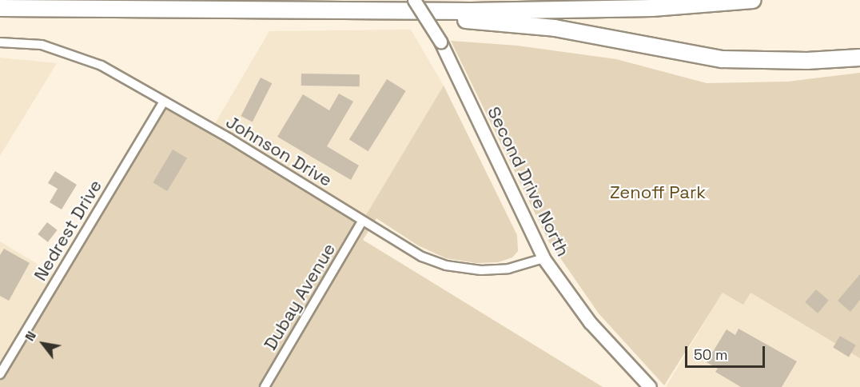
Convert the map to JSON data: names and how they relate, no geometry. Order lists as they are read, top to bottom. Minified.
{"streets":{"street":["Johnson Drive","Second Drive North","Nedrest Drive","Dubay Avenue"]},"crossings":[["Johnson Drive","Second Drive North"],["Johnson Drive","Nedrest Drive"],["Johnson Drive","Dubay Avenue"]],"parks":["Zenoff Park"],"scale_bar":"50 m","north":"top left"}
